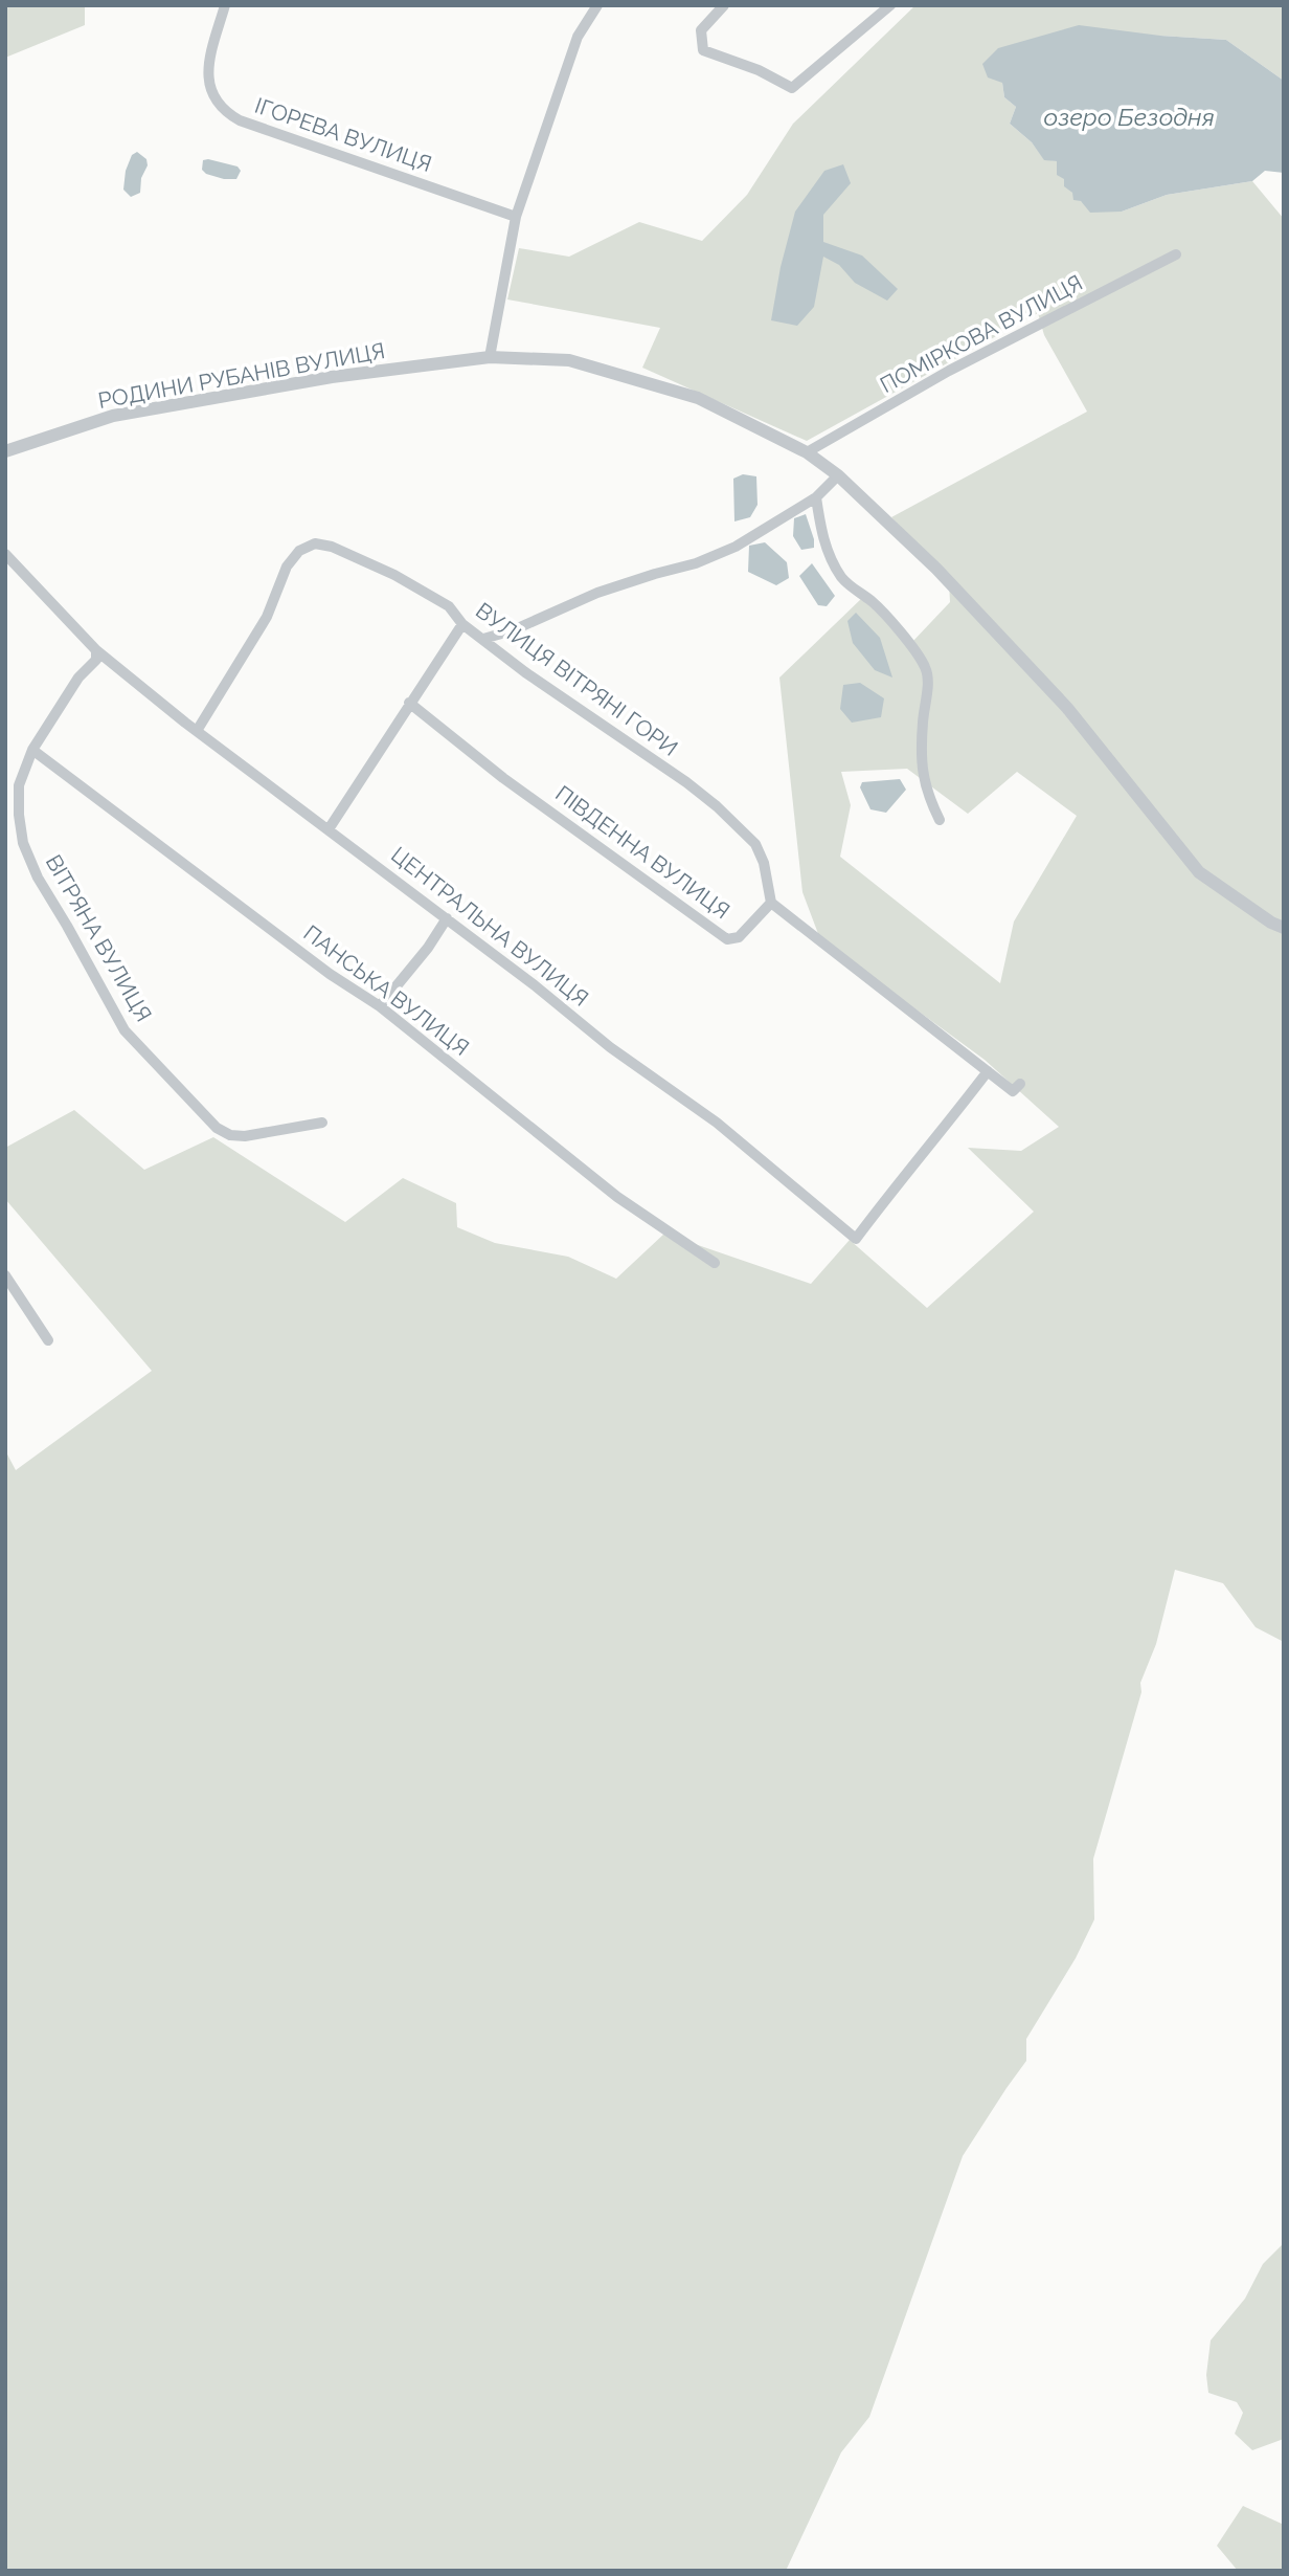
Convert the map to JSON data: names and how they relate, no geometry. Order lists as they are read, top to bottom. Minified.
{"streets":{"street":["ІГОРЕВА ВУЛИЦЯ","ПОМІРКОВА ВУЛИЦЯ","РОДИНИ РУБАНІВ ВУЛИЦЯ","ВУЛИЦЯ ВІТРЯНІ ГОРИ","ПІВДЕННА ВУЛИЦЯ","ЦЕНТРАЛЬНА ВУЛИЦЯ","ВІТРЯНА ВУЛИЦЯ","ПАНСЬКА ВУЛИЦЯ"]},"crossings":[["ПОМІРКОВА ВУЛИЦЯ","РОДИНИ РУБАНІВ ВУЛИЦЯ"],["ВУЛИЦЯ ВІТРЯНІ ГОРИ","ПІВДЕННА ВУЛИЦЯ"],["ВУЛИЦЯ ВІТРЯНІ ГОРИ","ЦЕНТРАЛЬНА ВУЛИЦЯ"],["ЦЕНТРАЛЬНА ВУЛИЦЯ","ВІТРЯНА ВУЛИЦЯ"],["ВІТРЯНА ВУЛИЦЯ","ПАНСЬКА ВУЛИЦЯ"]],"water":["озеро Безодня"]}
